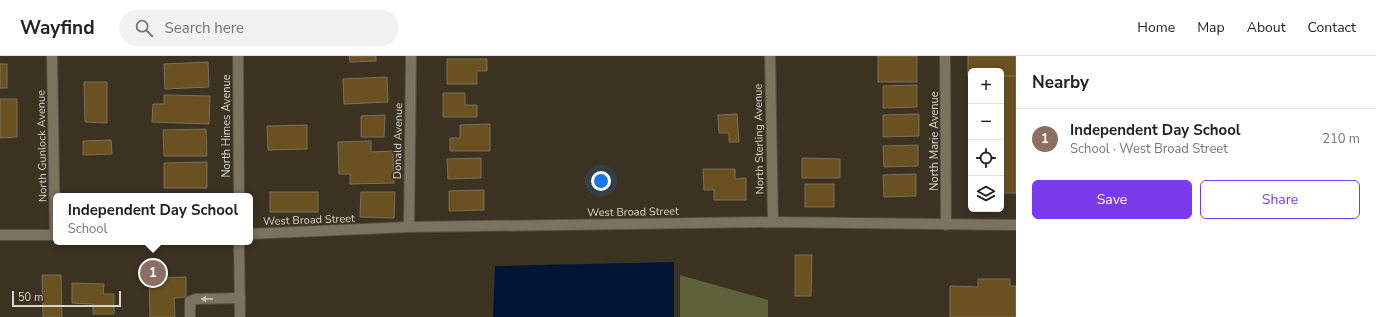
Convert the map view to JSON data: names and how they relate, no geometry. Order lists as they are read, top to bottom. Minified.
{"streets":{"street":["North Himes Avenue","North Sterling Avenue","Donald Avenue","North Marie Avenue","North Gunlock Avenue","West Broad Street"]},"crossings":[["North Sterling Avenue","West Broad Street"],["Donald Avenue","West Broad Street"],["North Marie Avenue","West Broad Street"]],"scale_bar":"50 m","page":{"header":"Wayfind","search":"Search here","nav":["Home","Map","About","Contact"],"heading":"Nearby","map_buttons":["+","−"],"list":[{"mark":"1","name":"Independent Day School","note":"School · West Broad Street","value":"210 m"}],"buttons":["Save","Share"],"popup":["Independent Day School","School"],"pins":"1","scale":"50 m"}}
